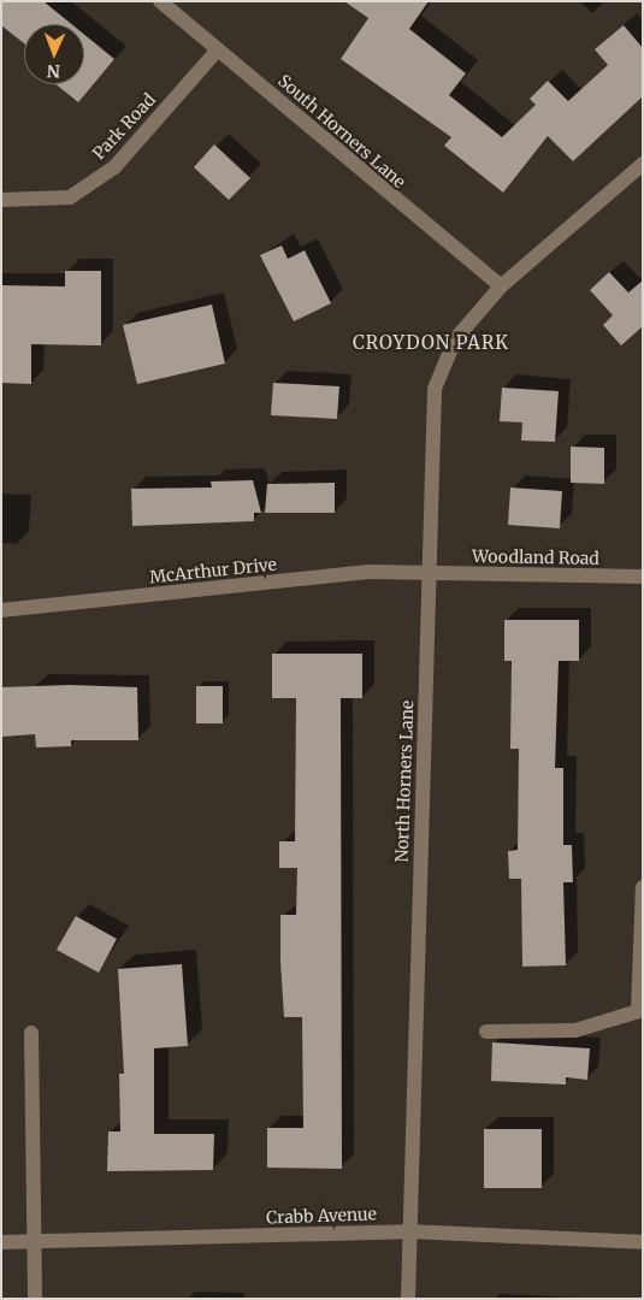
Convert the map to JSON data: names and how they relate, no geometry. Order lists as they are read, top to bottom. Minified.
{"streets":{"street":["Park Road","South Horners Lane","Woodland Road","McArthur Drive","North Horners Lane","Crabb Avenue"]},"crossings":[["Park Road","South Horners Lane"],["South Horners Lane","North Horners Lane"],["Woodland Road","McArthur Drive"],["Woodland Road","North Horners Lane"],["McArthur Drive","North Horners Lane"],["North Horners Lane","Crabb Avenue"]],"districts":["CROYDON PARK"],"north":"bottom"}
